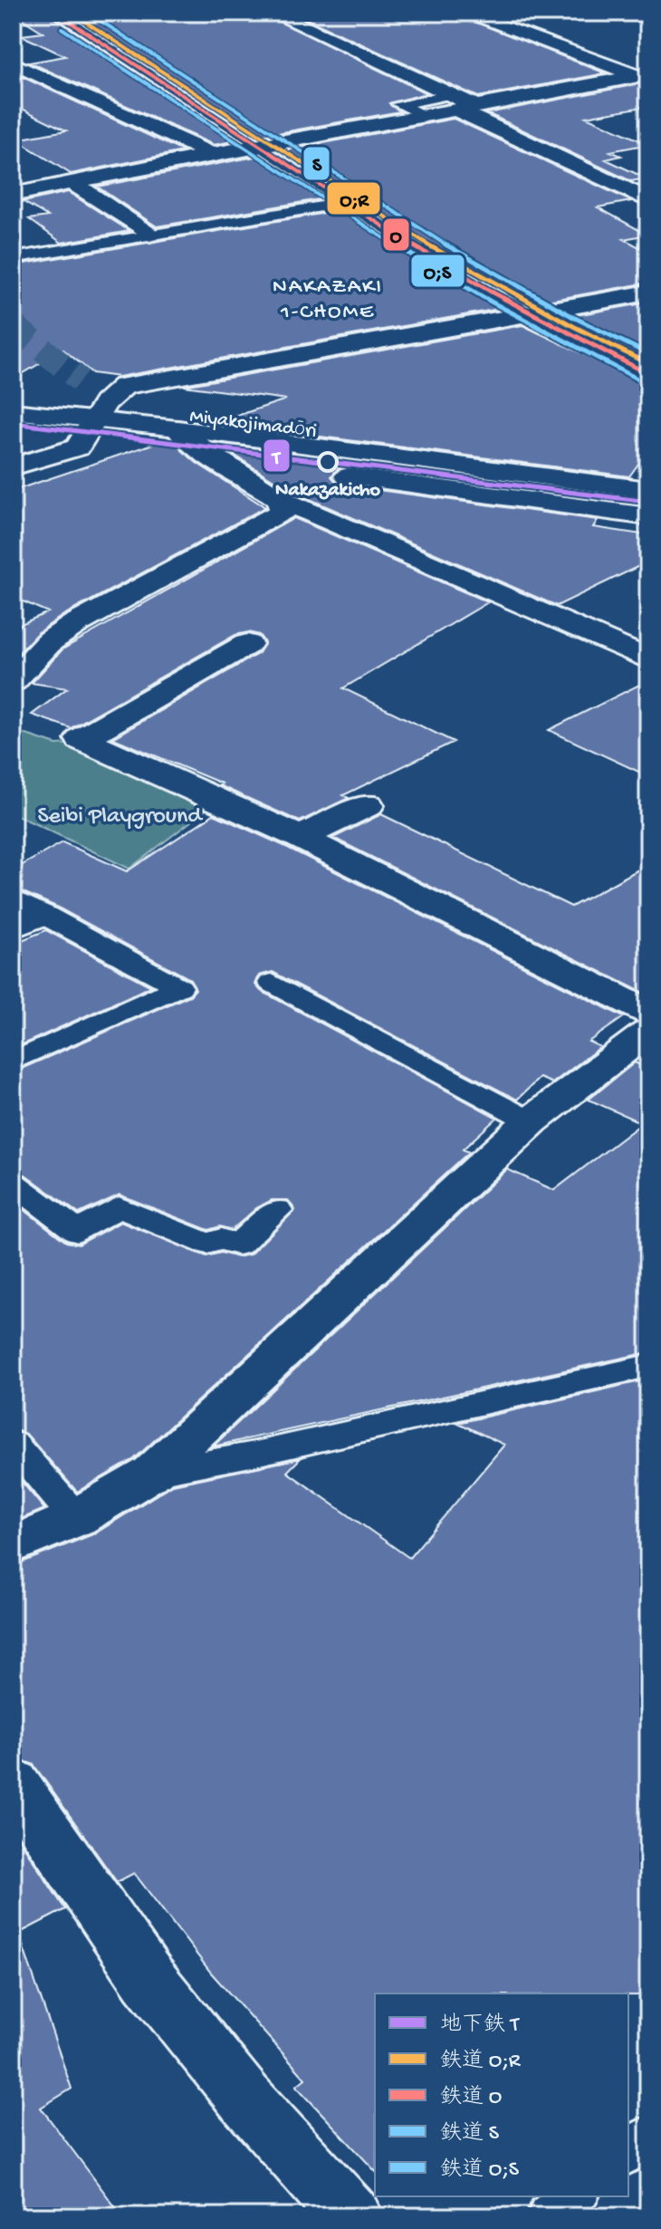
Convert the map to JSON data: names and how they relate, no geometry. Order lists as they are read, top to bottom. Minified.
{"districts":["NAKAZAKI 1-CHOME"],"parks":["Seibi Playground"],"places":["Nakazakicho"],"lines":["rail line O;R","rail line S","rail line O","rail line O;S","metro line T"],"legend":["地下鉄 T","鉄道 O;R","鉄道 O","鉄道 S","鉄道 O;S"]}
